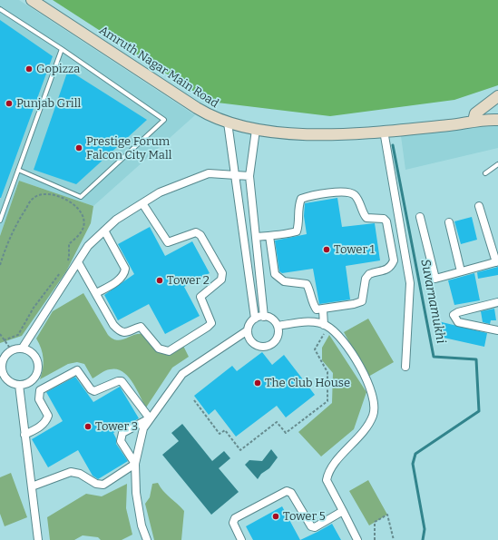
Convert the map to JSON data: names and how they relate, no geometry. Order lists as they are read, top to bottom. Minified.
{"streets":{"main road":["Amruth Nagar Main Road"]},"water":["Suvarnamukhi"],"places":["Gopizza","Punjab Grill","Prestige Forum Falcon City Mall","Tower 1","Tower 2","The Club House","Tower 3","Tower 5"]}
